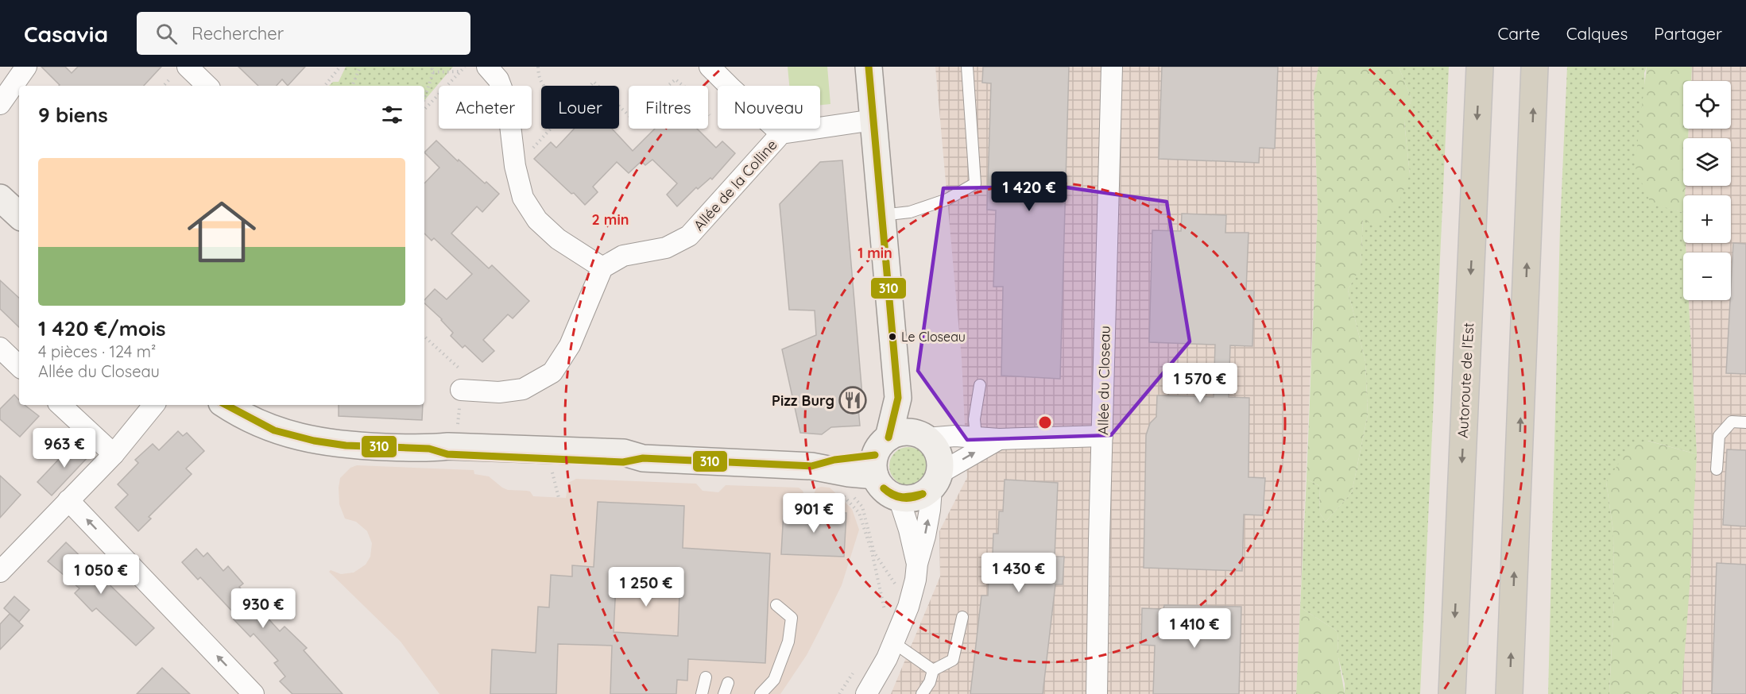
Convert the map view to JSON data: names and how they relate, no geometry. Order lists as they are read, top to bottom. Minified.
{"streets":{"highway":["Autoroute de l’Est"],"street":["Allée de la Colline","Allée du Closeau"]},"places":{"other":["Le Closeau"],"restaurant":["Pizz Burg"]},"lines":["transit line 310"],"page":{"header":"Casavia","search":"Rechercher","nav":["Carte","Calques","Partager"],"map_buttons":["+","−"],"chip":["Acheter","Louer","Filtres","Nouveau"],"heading":"9 biens","list":[{"name":"1 420 €/mois","note":"4 pièces · 124 m² · Allée du Closeau"}],"price":["1 420 €","1 570 €","963 €","901 €","1 430 €","1 050 €","1 250 €","930 €","1 410 €"]},"rings":["2 min","1 min"]}
